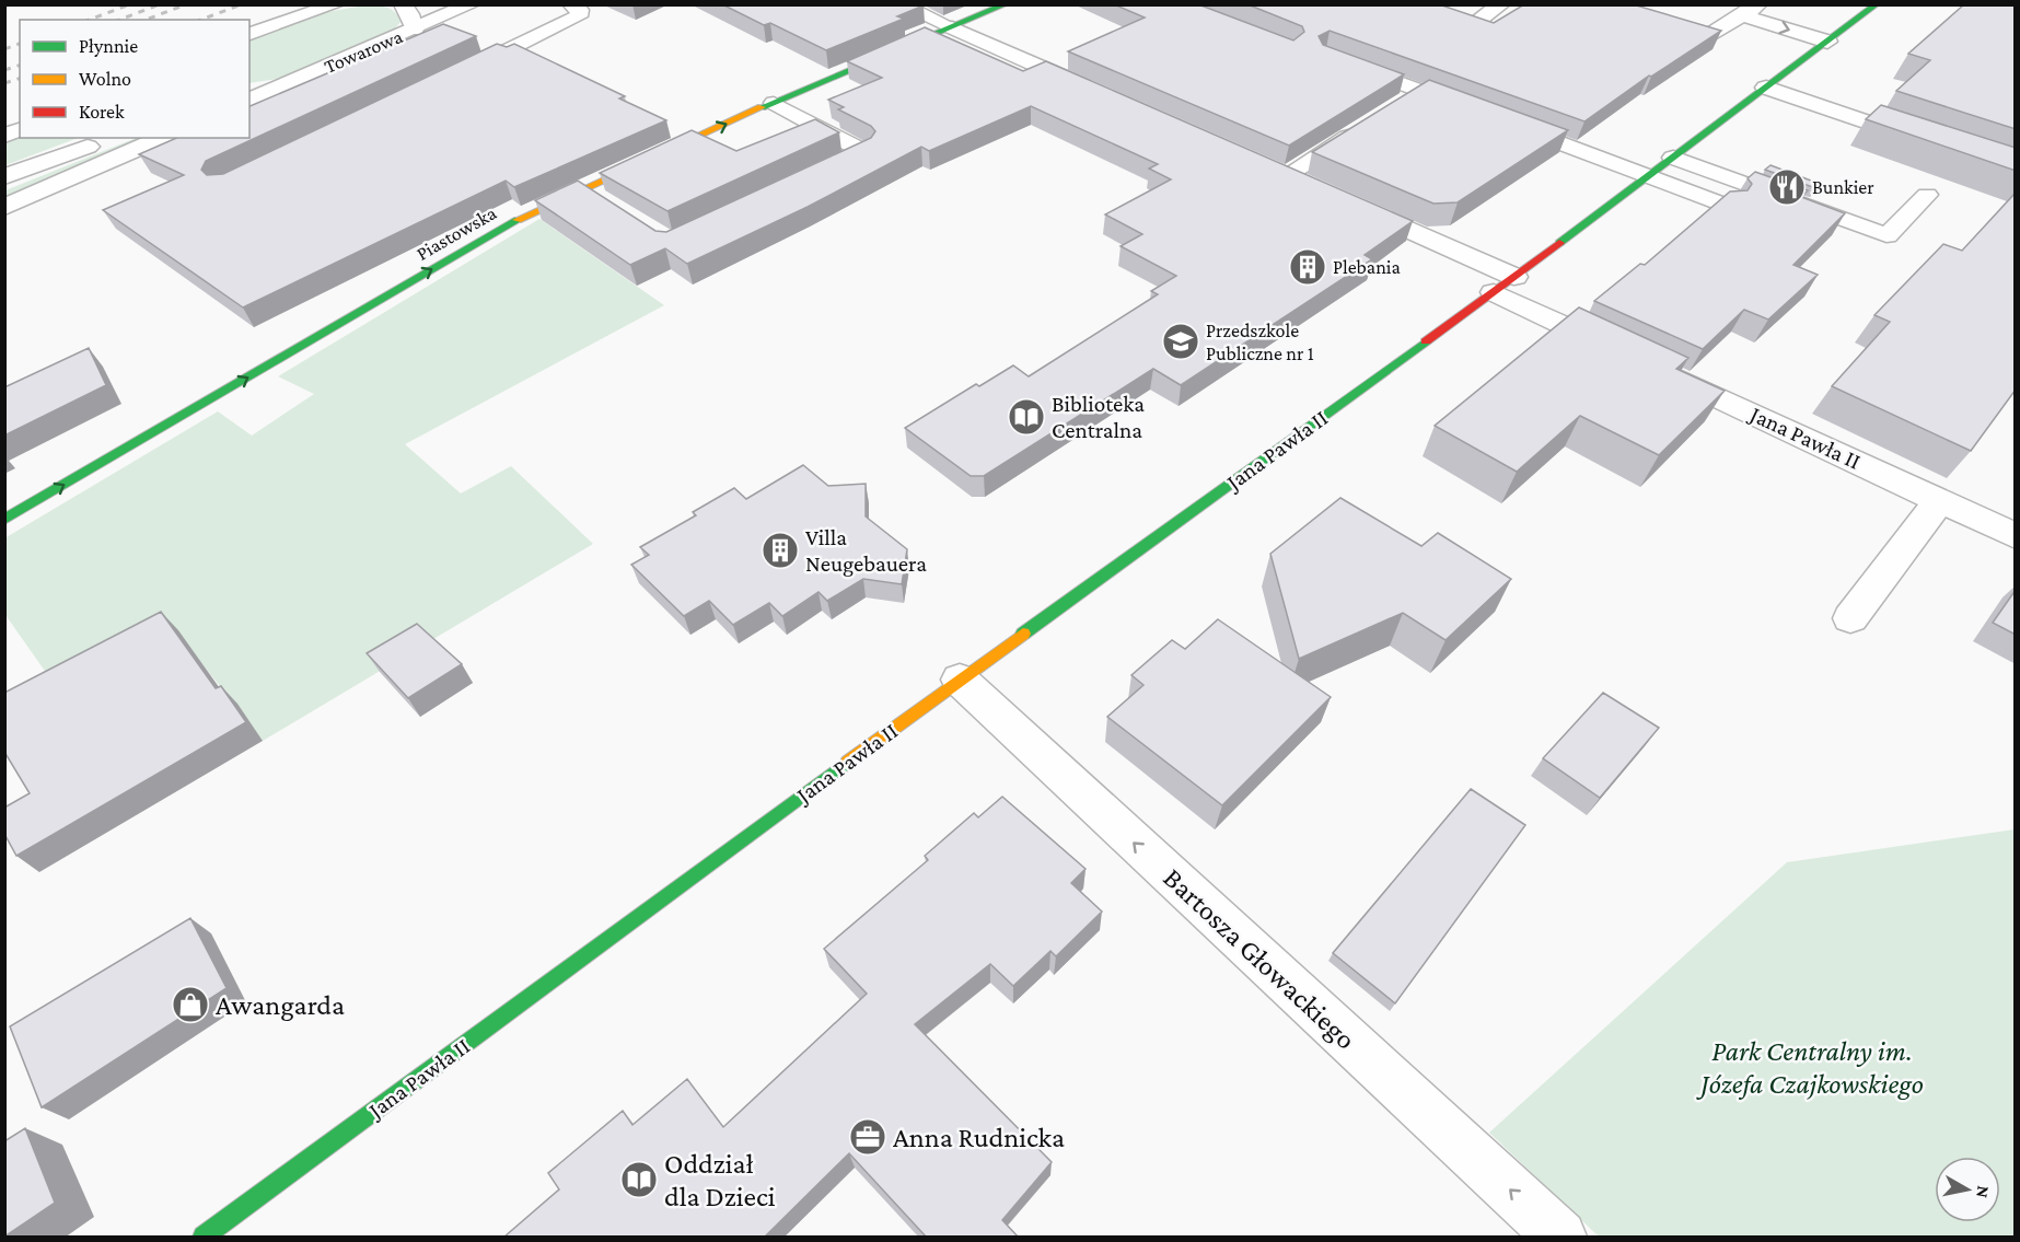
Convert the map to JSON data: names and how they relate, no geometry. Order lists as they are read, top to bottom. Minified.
{"streets":{"street":["Towarowa","Piastowska","Jana Pawła II","Bartosza Głowackiego"]},"crossings":[["Jana Pawła II","Bartosza Głowackiego"]],"one_way":["Piastowska","Bartosza Głowackiego"],"parks":["Park Centralny im. Józefa Czajkowskiego"],"places":{"restaurant":["Bunkier"],"building":["Plebania","Villa Neugebauera"],"school or university":["Przedszkole Publiczne nr 1"],"library":["Biblioteka Centralna","Oddział dla Dzieci"],"shop":["Awangarda"],"office":["Anna Rudnicka"]},"legend":["Płynnie","Wolno","Korek"],"north":"right"}
